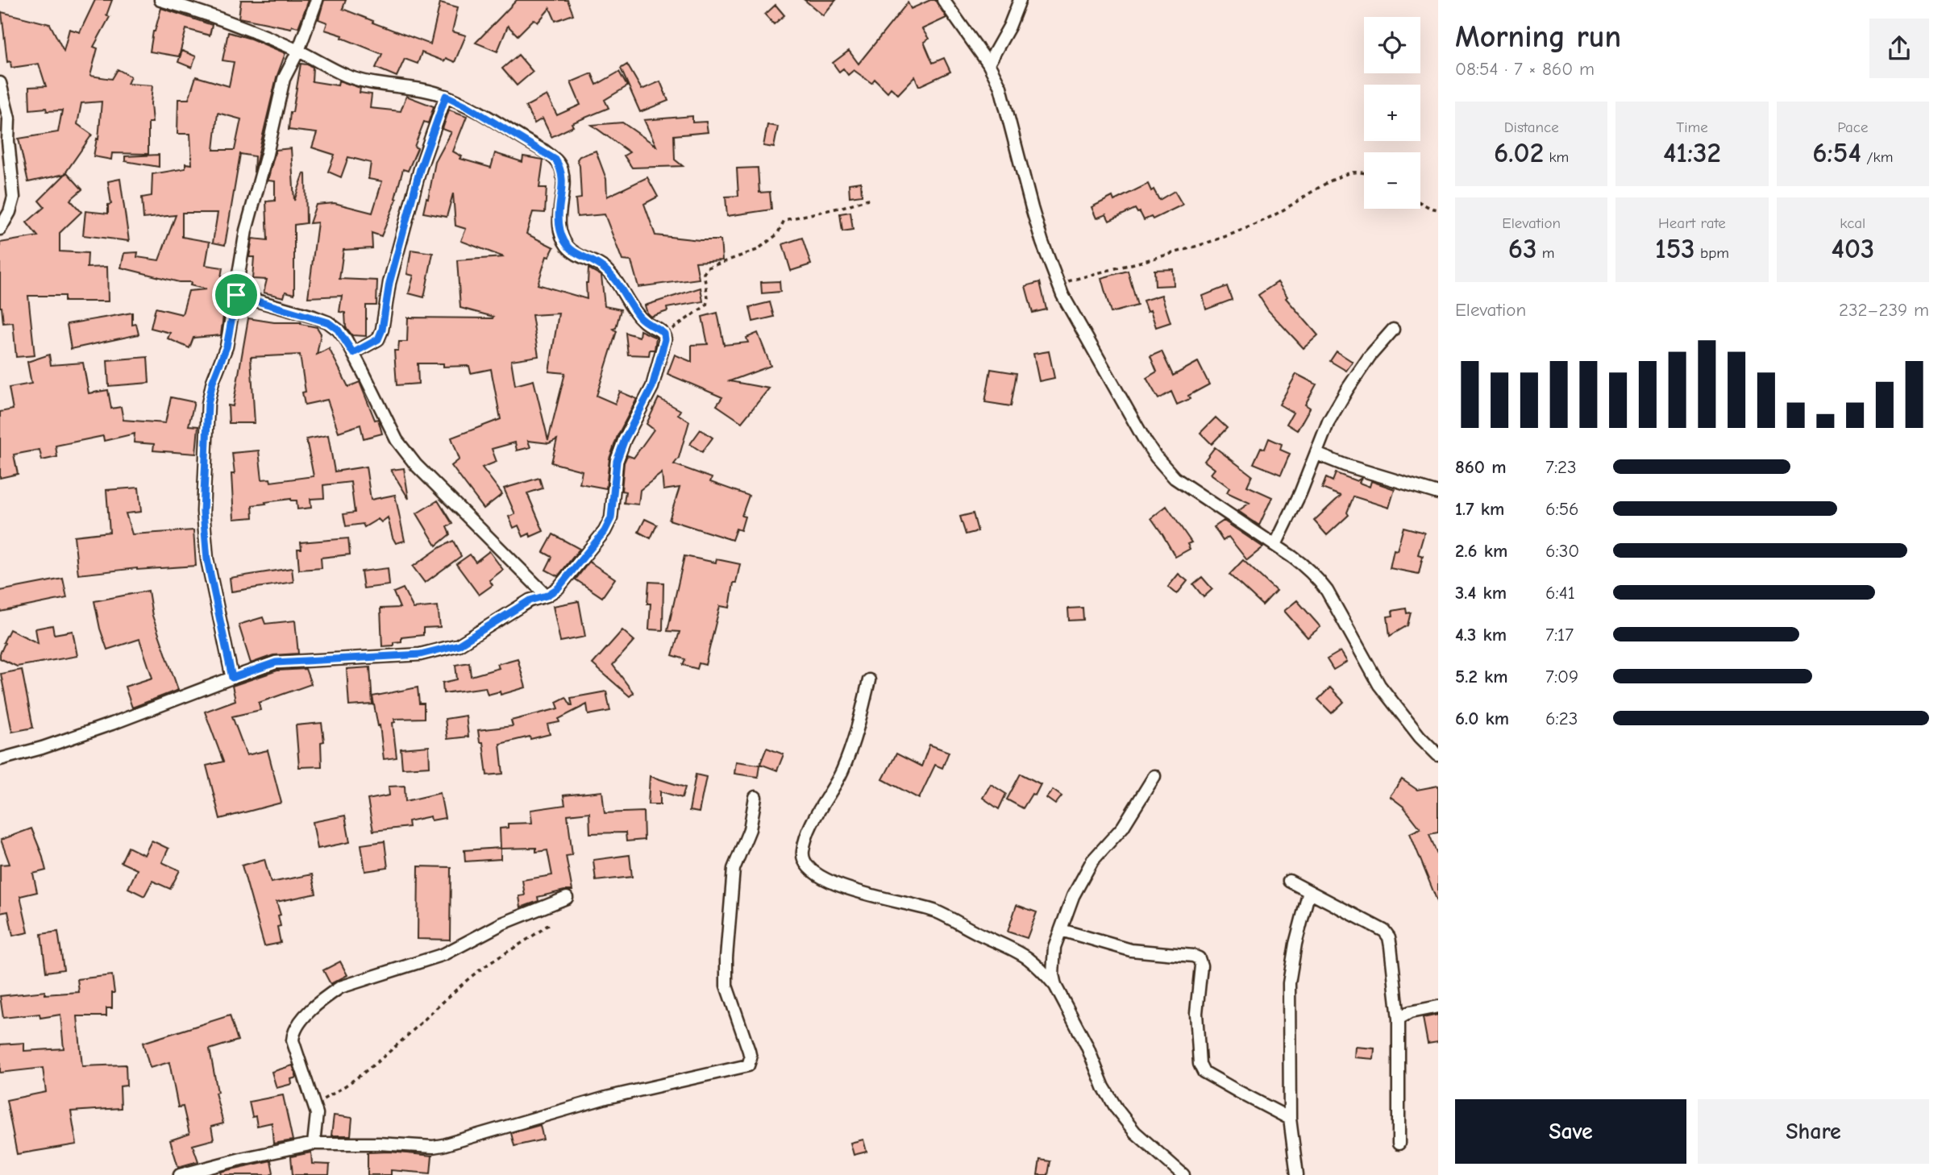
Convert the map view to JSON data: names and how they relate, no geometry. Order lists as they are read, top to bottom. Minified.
{"page":{"heading":["Morning run","08:54 · 7 × 860 m"],"map_buttons":["+","−"],"stats":[["Distance","6.02 km"],["Time","41:32"],["Pace","6:54 /km"],["Elevation","63 m"],["Heart rate","153 bpm"],["kcal","403"]],"chart":["Elevation","232–239 m"],"list":[{"name":"860 m","note":"7:23"},{"name":"1.7 km","note":"6:56"},{"name":"2.6 km","note":"6:30"},{"name":"3.4 km","note":"6:41"},{"name":"4.3 km","note":"7:17"},{"name":"5.2 km","note":"7:09"},{"name":"6.0 km","note":"6:23"}],"buttons":["Save","Share"]}}
